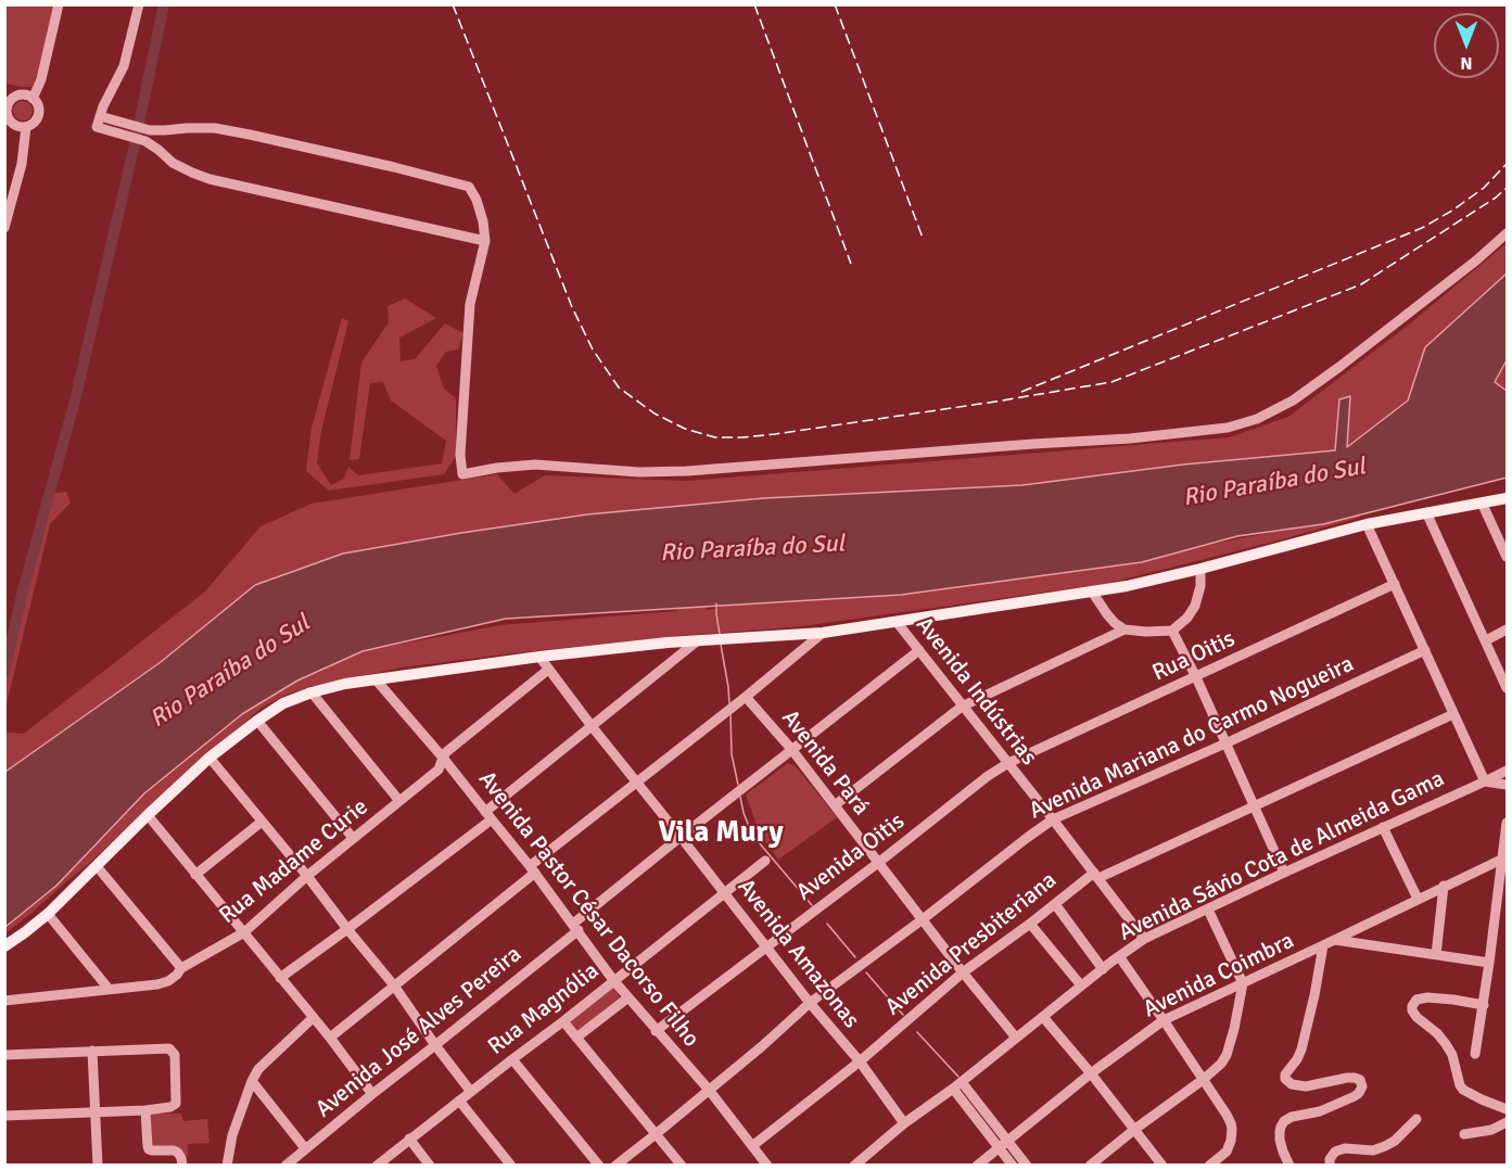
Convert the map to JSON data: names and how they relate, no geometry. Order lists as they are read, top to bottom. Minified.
{"streets":{"street":["Rua Oitis","Avenida Indústrias","Avenida Mariana do Carmo Nogueira","Avenida Pará","Avenida Sávio Cota de Almeida Gama","Avenida Oitis","Rua Madame Curie","Avenida Pastor César Dacorso Filho","Avenida Presbiteriana","Avenida Amazonas","Avenida Coimbra","Rua Magnólia","Avenida José Alves Pereira"]},"crossings":[["Rua Oitis","Avenida Indústrias"],["Rua Oitis","Avenida Oitis"],["Avenida Indústrias","Avenida Mariana do Carmo Nogueira"],["Avenida Indústrias","Avenida Sávio Cota de Almeida Gama"],["Avenida Indústrias","Avenida Oitis"],["Avenida Indústrias","Avenida Presbiteriana"],["Avenida Mariana do Carmo Nogueira","Avenida Pará"],["Avenida Mariana do Carmo Nogueira","Avenida Pastor César Dacorso Filho"],["Avenida Mariana do Carmo Nogueira","Avenida Amazonas"],["Avenida Pará","Avenida Sávio Cota de Almeida Gama"],["Avenida Pará","Avenida Oitis"],["Avenida Pará","Avenida Presbiteriana"],["Avenida Pará","Avenida José Alves Pereira"],["Avenida Sávio Cota de Almeida Gama","Avenida Amazonas"],["Avenida Oitis","Avenida Pastor César Dacorso Filho"],["Avenida Oitis","Avenida Amazonas"],["Rua Madame Curie","Avenida Pastor César Dacorso Filho"],["Rua Madame Curie","Avenida Amazonas"],["Avenida Pastor César Dacorso Filho","Avenida Presbiteriana"],["Avenida Pastor César Dacorso Filho","Rua Magnólia"],["Avenida Pastor César Dacorso Filho","Avenida José Alves Pereira"],["Avenida Presbiteriana","Avenida Amazonas"],["Avenida Amazonas","Rua Magnólia"],["Avenida Amazonas","Avenida José Alves Pereira"]],"districts":["Vila Mury"],"water":["Rio Paraíba do Sul"],"north":"bottom"}
